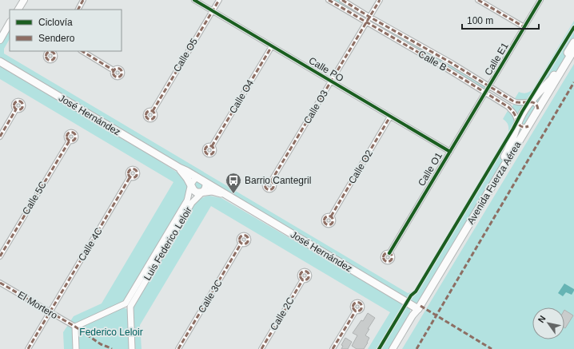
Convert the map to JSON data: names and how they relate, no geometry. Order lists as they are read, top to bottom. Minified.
{"streets":{"main road":["José Hernández","Avenida Fuerza Aérea"],"street":["Calle O5","Calle E1","Calle B","Calle PO","Calle O4","Calle O3","Calle O2","Calle O1","Calle 5C","Luis Federico Leloir","Calle 4C","Calle 3C","El Mortero","Calle 2C"]},"crossings":[["Calle O5","Calle PO"],["Calle E1","Calle B"],["Calle E1","Calle O1"],["Calle B","Calle O3"],["Calle B","Calle O1"],["Calle B","Avenida Fuerza Aérea"],["Calle PO","Calle O4"],["Calle PO","Calle O3"],["Calle PO","Calle O2"],["Calle PO","Calle O1"],["José Hernández","Avenida Fuerza Aérea"],["José Hernández","Luis Federico Leloir"],["Calle 4C","El Mortero"]],"parks":["Federico Leloir"],"places":{"bus stop":["Barrio Cantegril"]},"legend":["Ciclovía","Sendero"],"scale_bar":"100 m","north":"top left"}
